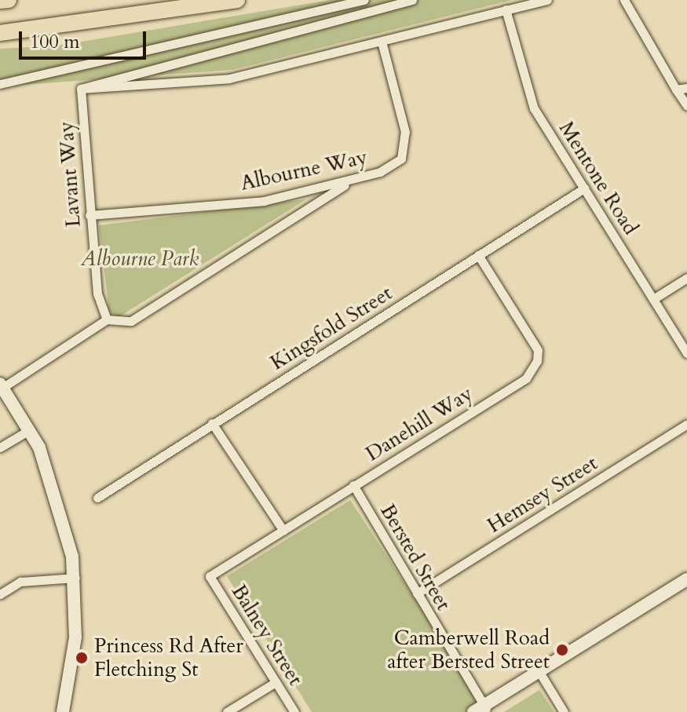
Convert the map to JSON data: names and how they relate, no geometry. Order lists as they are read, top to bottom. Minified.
{"streets":{"street":["Albourne Way","Lavant Way","Mentone Road","Kingsfold Street","Danehill Way","Hemsey Street","Bersted Street","Balney Street"]},"crossings":[["Albourne Way","Lavant Way"],["Mentone Road","Kingsfold Street"],["Kingsfold Street","Danehill Way"],["Danehill Way","Bersted Street"],["Danehill Way","Balney Street"],["Hemsey Street","Bersted Street"]],"parks":["Albourne Park"],"places":["Camberwell Road after Bersted Street","Princess Rd After Fletching St"],"scale_bar":"100 m"}
